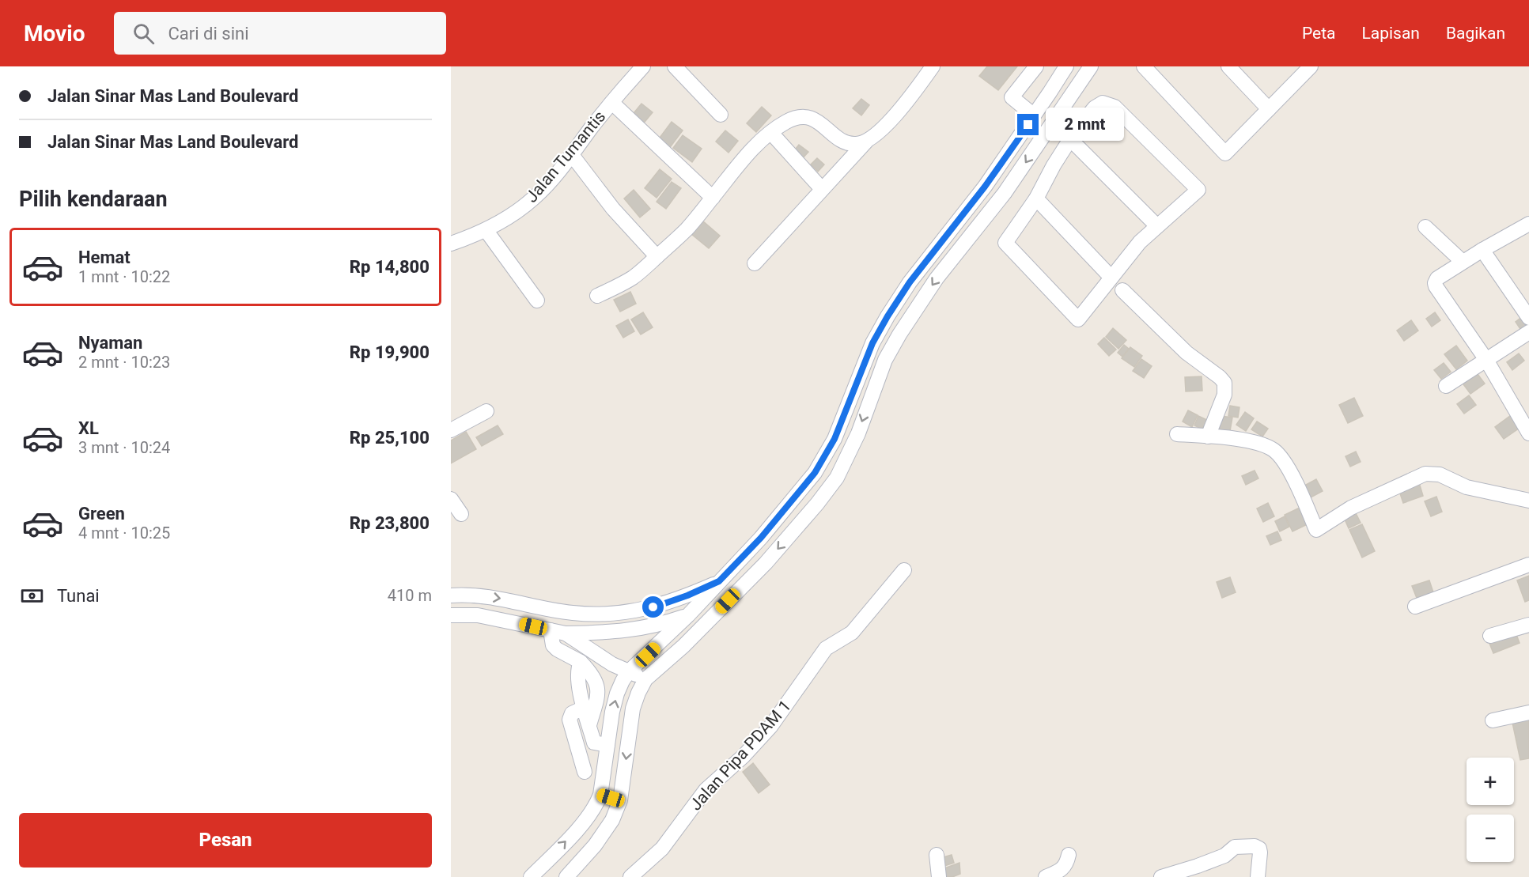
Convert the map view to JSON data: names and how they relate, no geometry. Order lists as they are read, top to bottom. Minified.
{"streets":{"street":["Jalan Tumantis","Jalan Pipa PDAM 1"]},"page":{"header":"Movio","search":"Cari di sini","nav":["Peta","Lapisan","Bagikan"],"banner":["Jalan Sinar Mas Land Boulevard","Jalan Sinar Mas Land Boulevard"],"bubble":"2 mnt","heading":"Pilih kendaraan","list":[{"name":"Hemat","note":"1 mnt · 10:22","value":"Rp 14,800"},{"name":"Nyaman","note":"2 mnt · 10:23","value":"Rp 19,900"},{"name":"XL","note":"3 mnt · 10:24","value":"Rp 25,100"},{"name":"Green","note":"4 mnt · 10:25","value":"Rp 23,800"}],"pay":["Tunai","410 m"],"map_buttons":["+","−"],"buttons":"Pesan"}}
